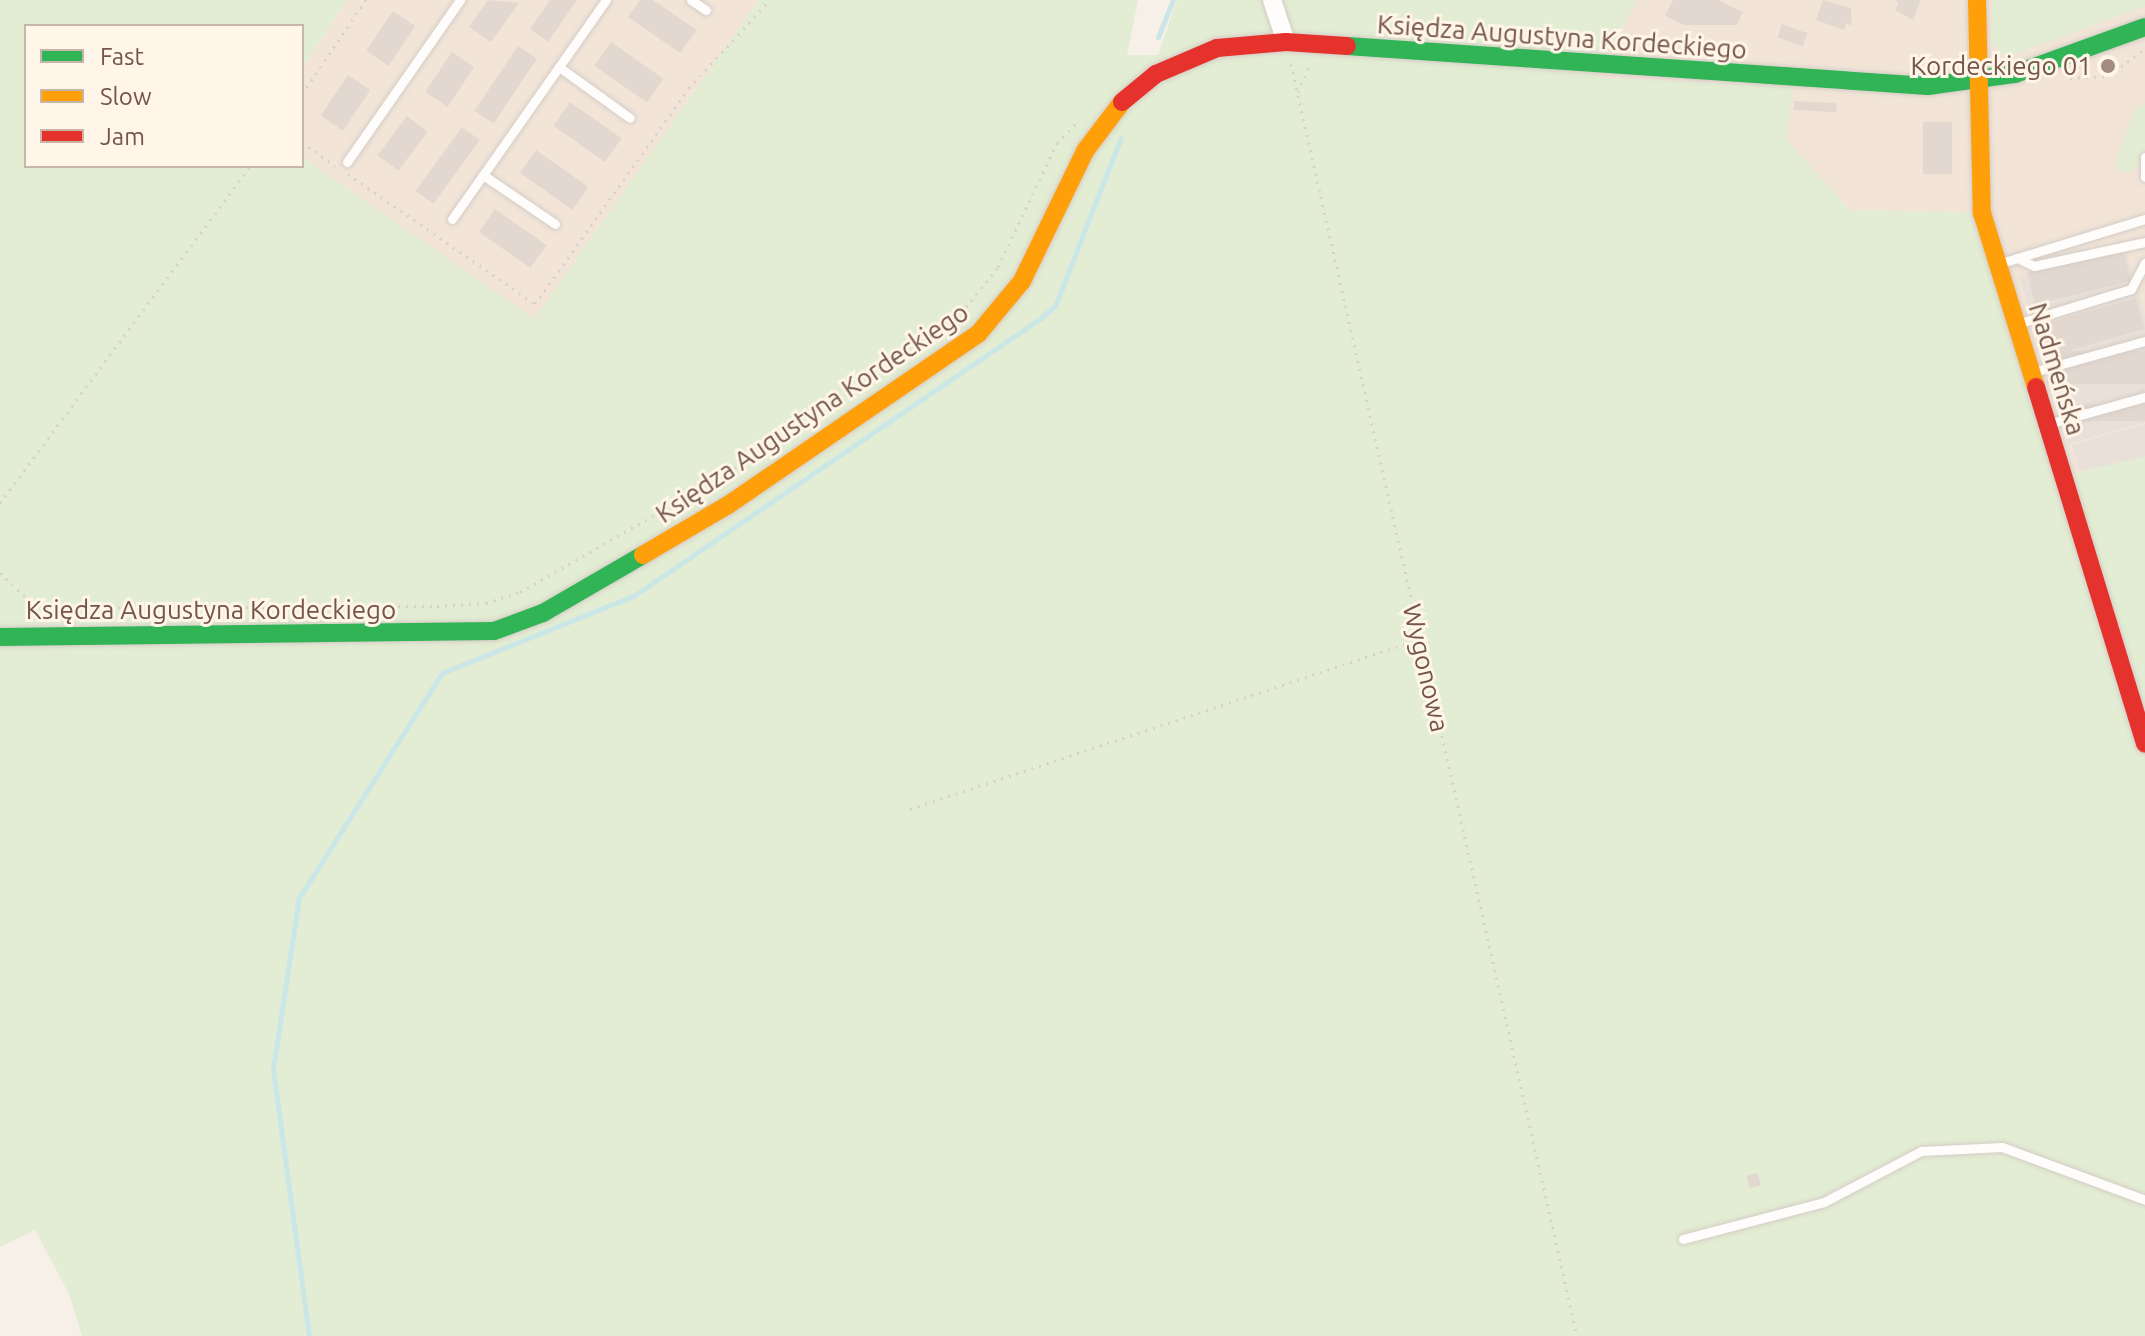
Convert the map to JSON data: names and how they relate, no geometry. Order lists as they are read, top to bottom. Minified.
{"streets":{"street":["Księdza Augustyna Kordeckiego","Nadmeńska"],"path":["Wygonowa"]},"crossings":[["Księdza Augustyna Kordeckiego","Nadmeńska"],["Księdza Augustyna Kordeckiego","Wygonowa"]],"places":["Kordeckiego 01"],"legend":["Fast","Slow","Jam"]}
